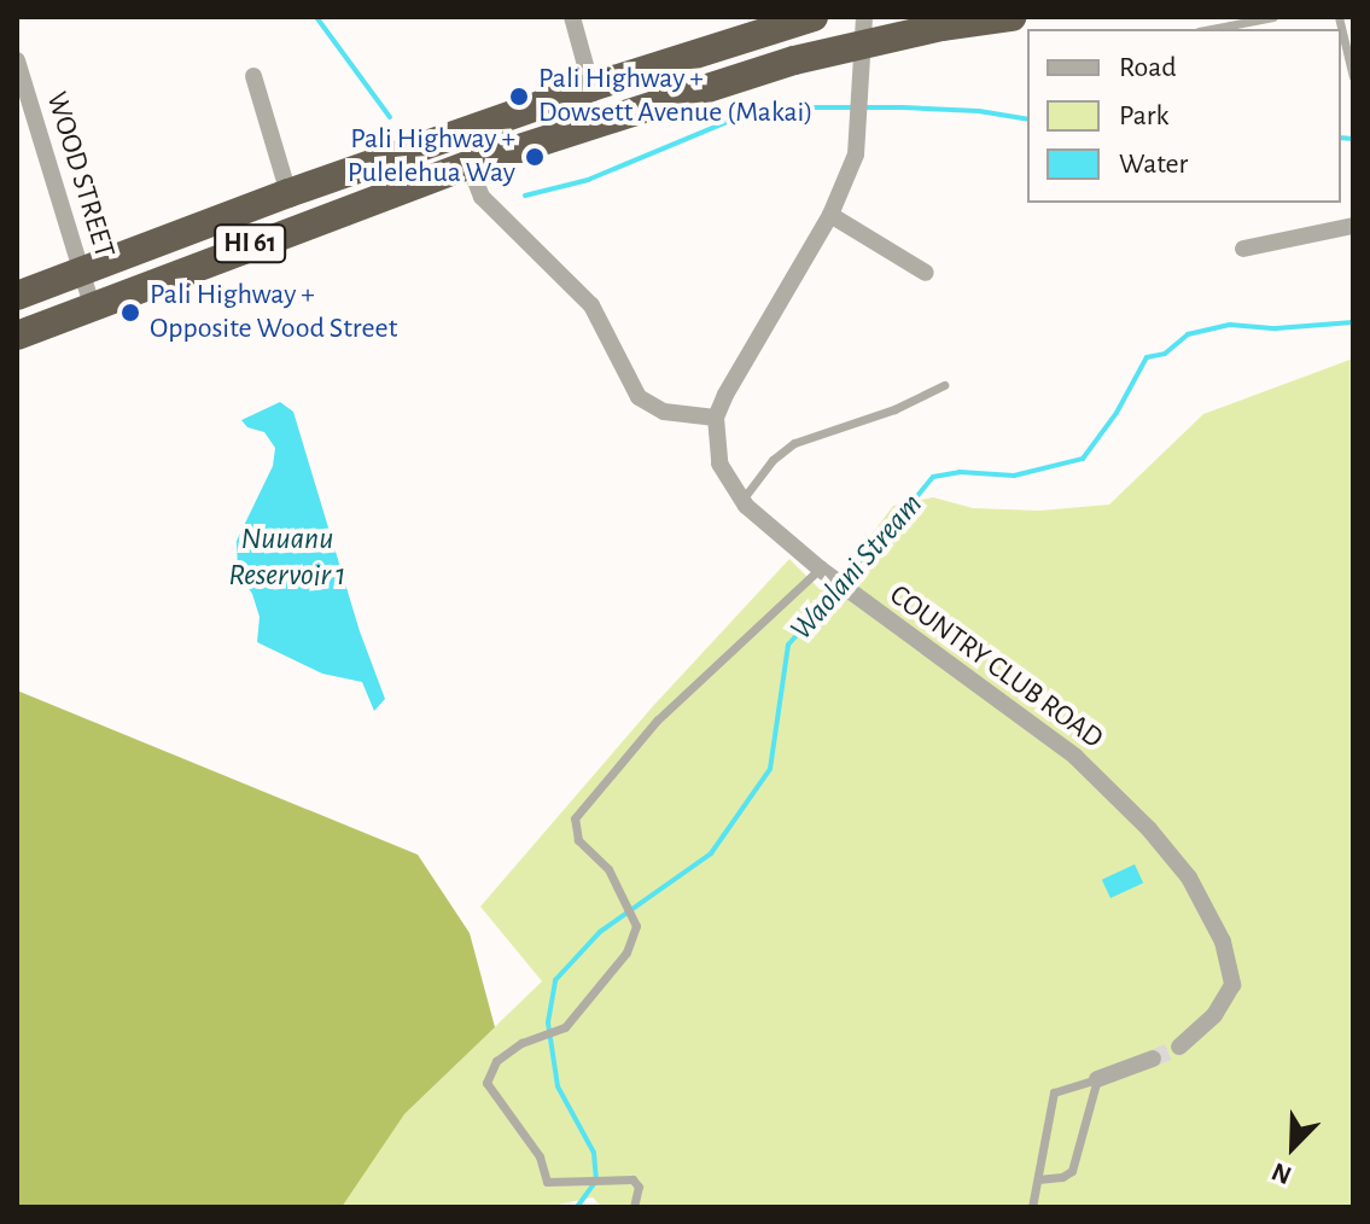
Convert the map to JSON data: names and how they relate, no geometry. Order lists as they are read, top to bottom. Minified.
{"streets":{"highway":["HI 61"],"street":["WOOD STREET","COUNTRY CLUB ROAD"]},"crossings":[["WOOD STREET","HI 61"]],"water":["Nuuanu Reservoir 1","Waolani Stream"],"places":["Pali Highway + Dowsett Avenue (Makai)","Pali Highway + Pulelehua Way","Pali Highway + Opposite Wood Street"],"legend":["Road","Park","Water"],"north":"bottom left"}
